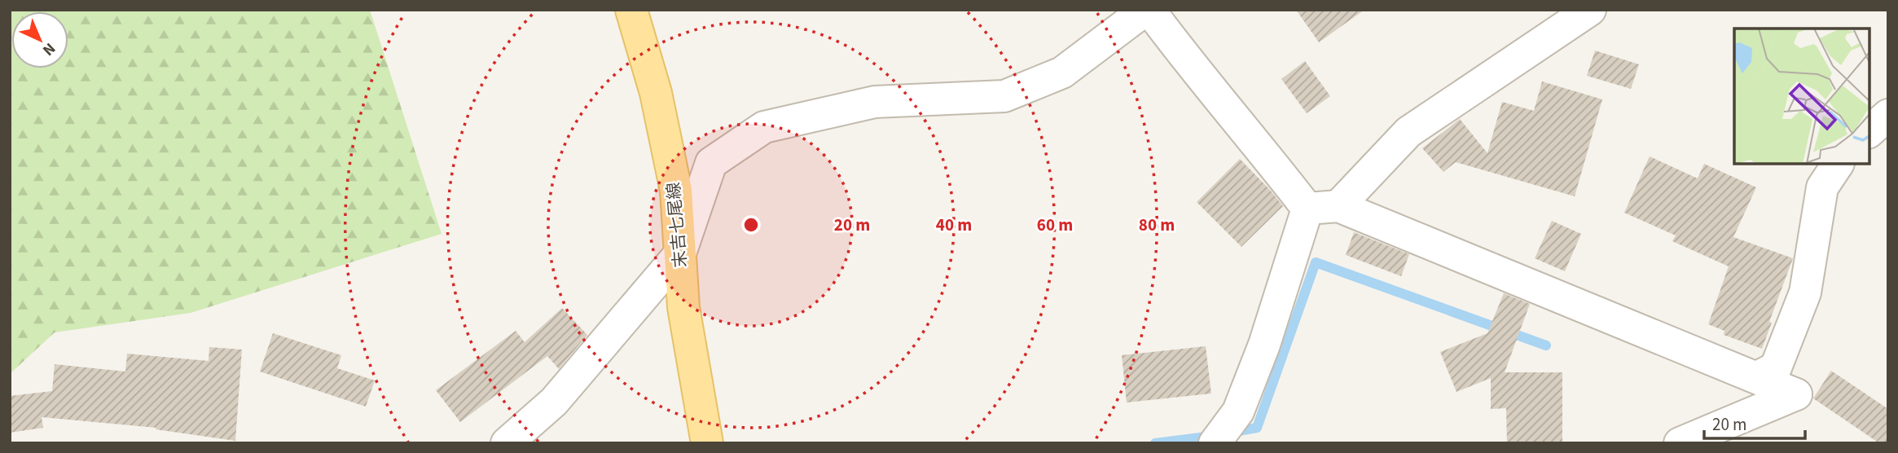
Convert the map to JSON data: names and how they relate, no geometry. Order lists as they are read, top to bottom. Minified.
{"streets":{"main road":["末吉七尾線"]},"scale_bar":"20 m","north":"bottom right","rings":["20 m","40 m","60 m","80 m"]}
